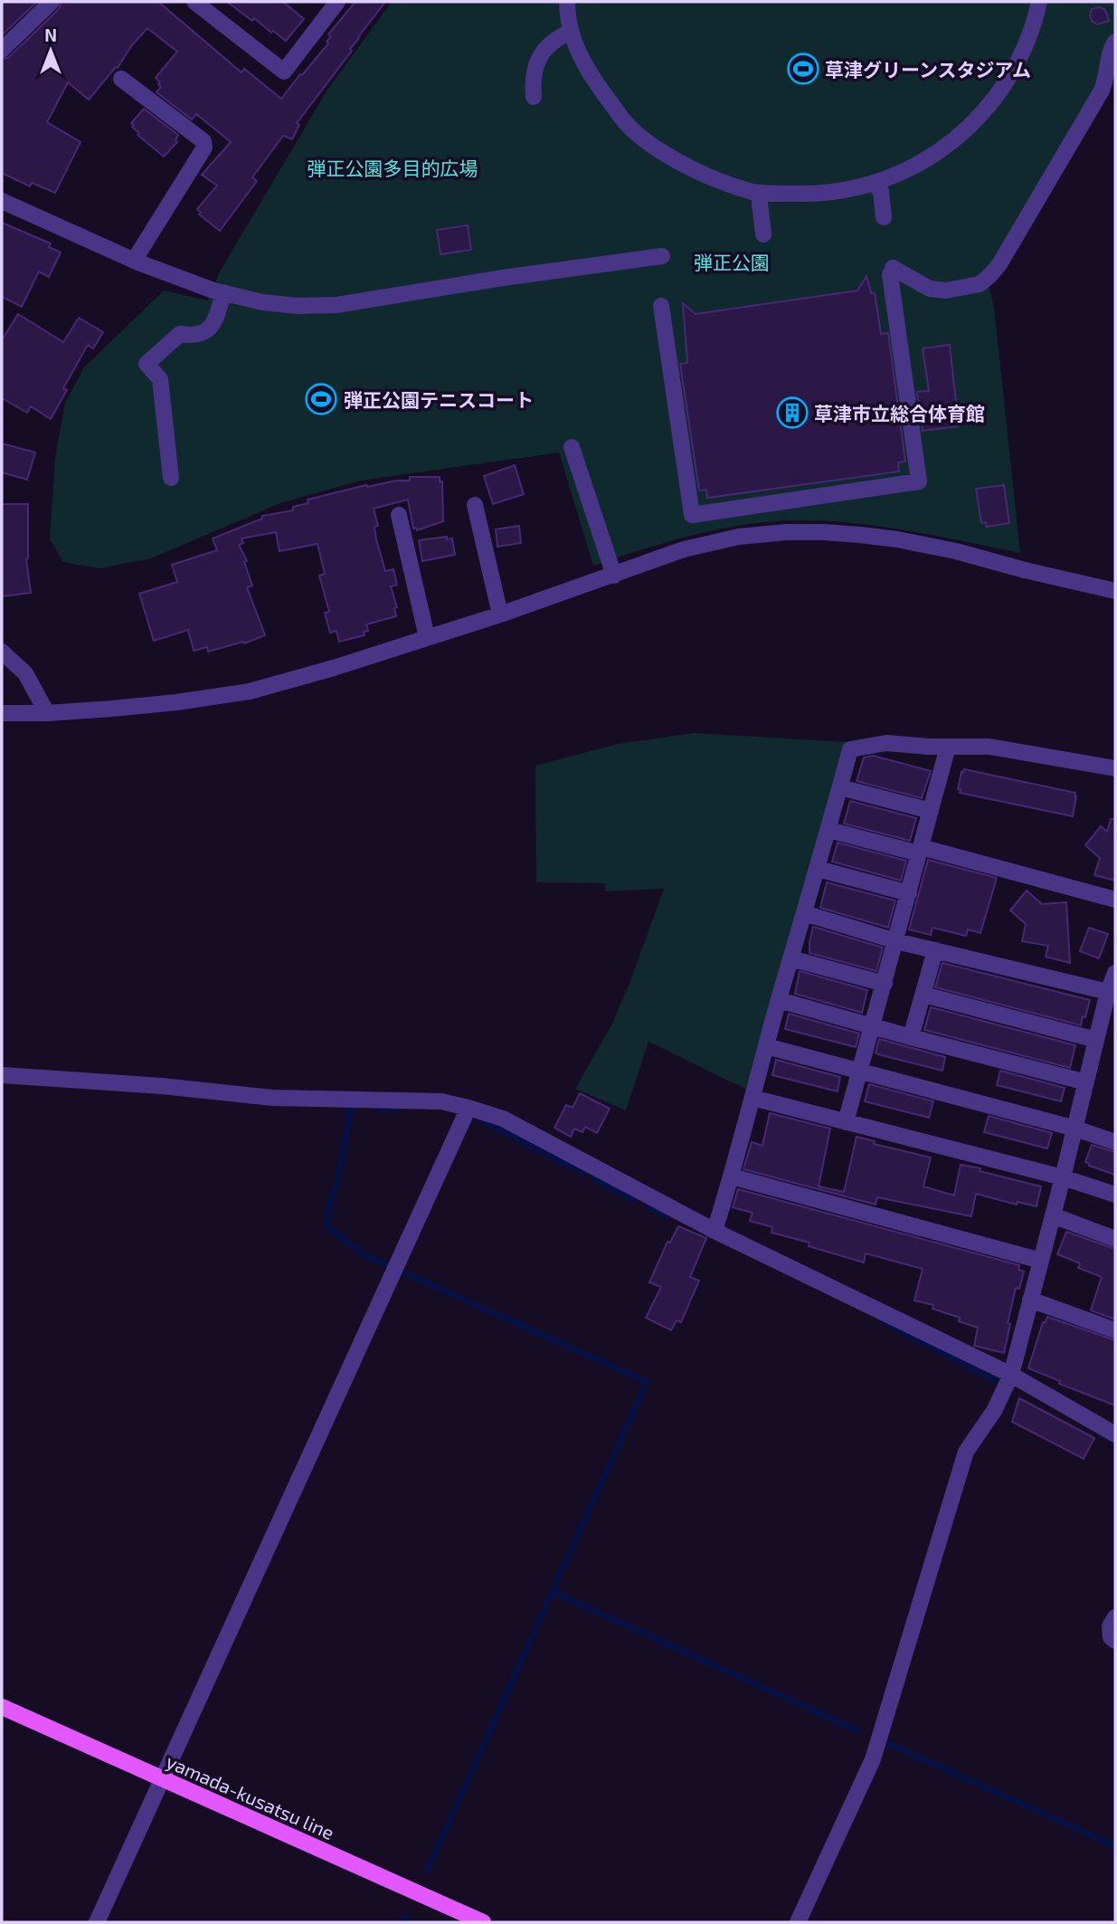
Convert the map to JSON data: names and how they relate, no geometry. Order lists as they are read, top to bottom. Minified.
{"streets":{"main road":["yamada-kusatsu line"]},"parks":["弾正公園多目的広場","弾正公園"],"places":{"sports":["草津グリーンスタジアム","弾正公園テニスコート"],"building":["草津市立総合体育館"]},"north":"top"}
